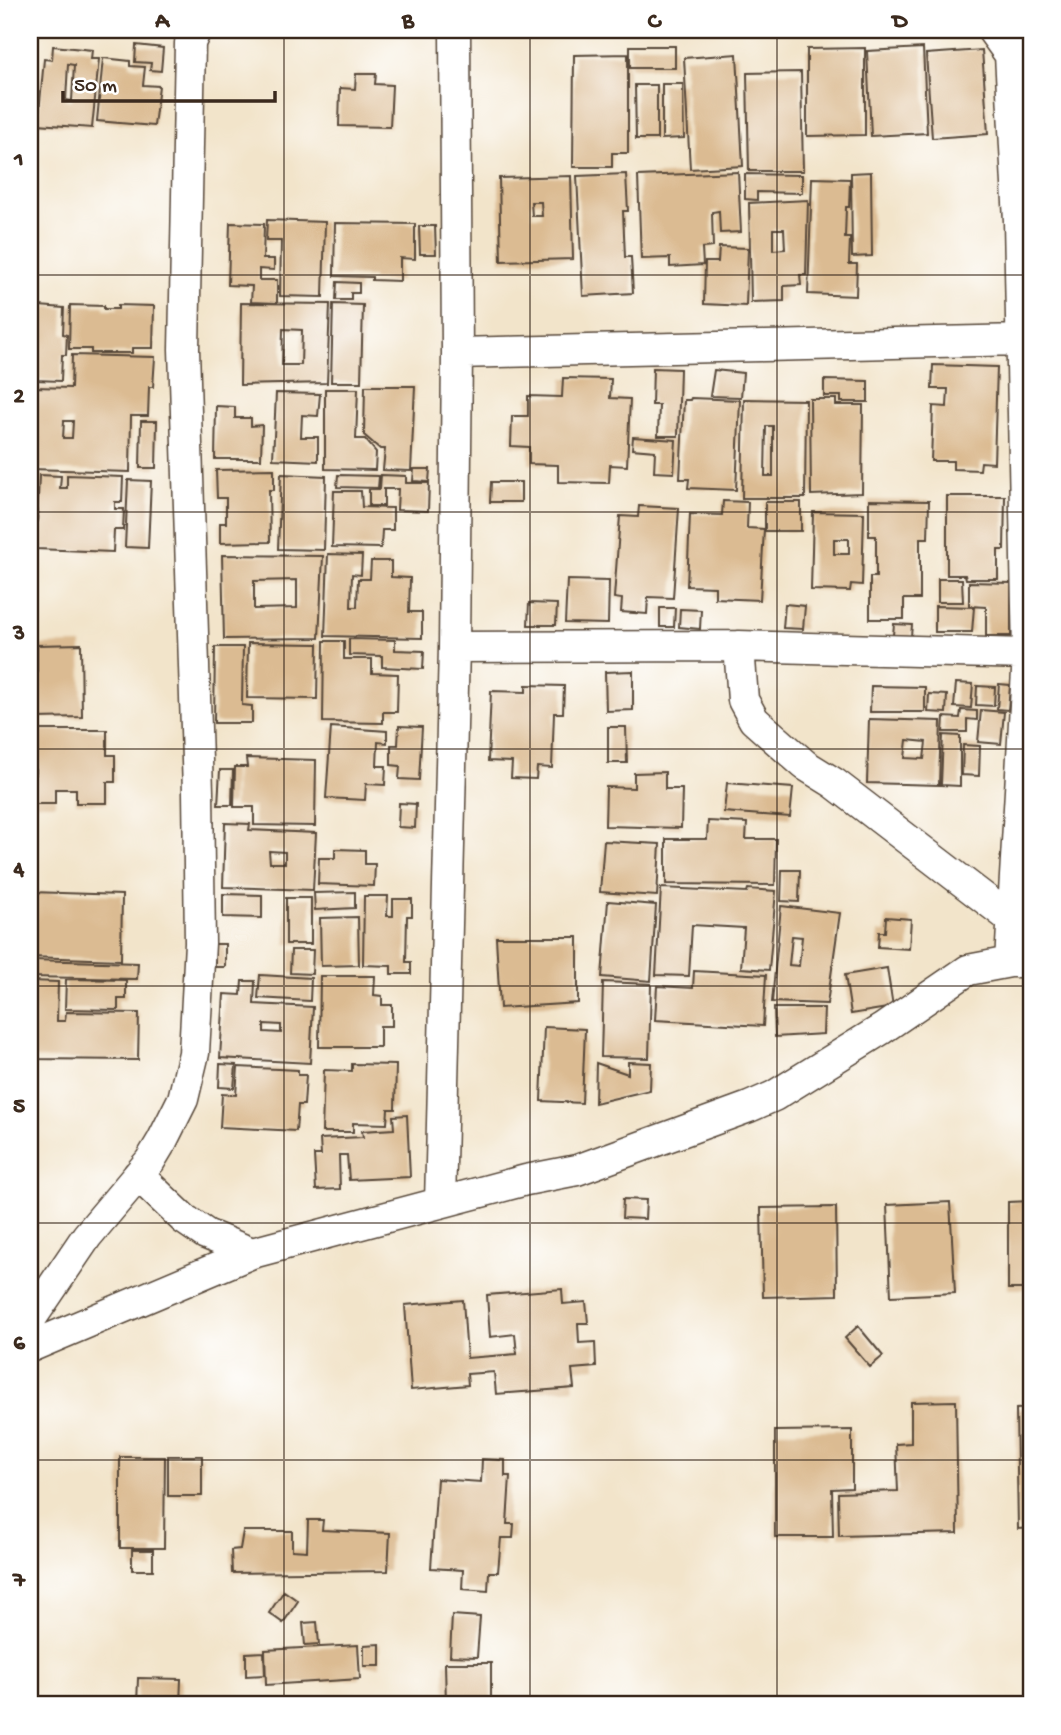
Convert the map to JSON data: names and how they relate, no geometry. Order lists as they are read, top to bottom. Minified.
{"scale_bar":"50 m","grid":{"columns":["A","B","C","D"],"rows":["1","2","3","4","5","6","7"]}}
